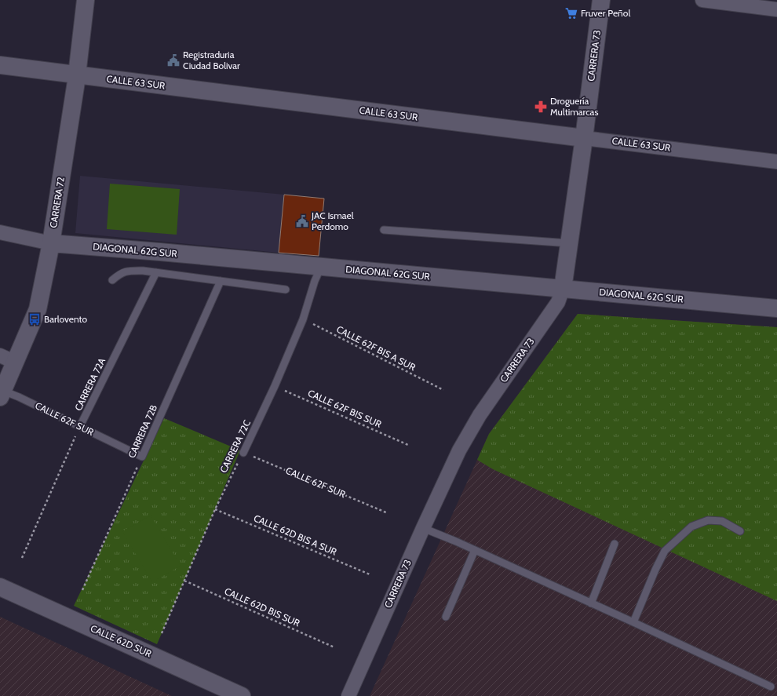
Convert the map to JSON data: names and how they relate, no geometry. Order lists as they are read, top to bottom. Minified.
{"streets":{"street":["CARRERA 73","CALLE 63 SUR","CARRERA 72","DIAGONAL 62G SUR","CALLE 62D SUR"],"lane":["CARRERA 72A","CALLE 62F SUR","CARRERA 72B","CARRERA 72C"],"path":["CALLE 62F BIS A SUR","CALLE 62F BIS SUR","CALLE 62D BIS A SUR","CALLE 62D BIS SUR"]},"crossings":[["CARRERA 73","CALLE 63 SUR"],["CARRERA 73","DIAGONAL 62G SUR"],["CALLE 63 SUR","CARRERA 72"],["CARRERA 72","DIAGONAL 62G SUR"],["CARRERA 72","CALLE 62F SUR"],["DIAGONAL 62G SUR","CARRERA 72C"],["CALLE 62F BIS A SUR","CARRERA 72C"],["CARRERA 72A","CALLE 62F SUR"],["CALLE 62F BIS SUR","CARRERA 72C"],["CALLE 62F SUR","CARRERA 72B"],["CALLE 62F SUR","CARRERA 72C"],["CARRERA 72C","CALLE 62D BIS A SUR"],["CARRERA 72C","CALLE 62D BIS SUR"]],"places":{"supermarket":["Fruver Peñol"],"public building":["Registraduria Ciudad Bolivar","JAC Ismael Perdomo"],"pharmacy":["Droguería Multimarcas"],"bus stop":["Barlovento"]}}
